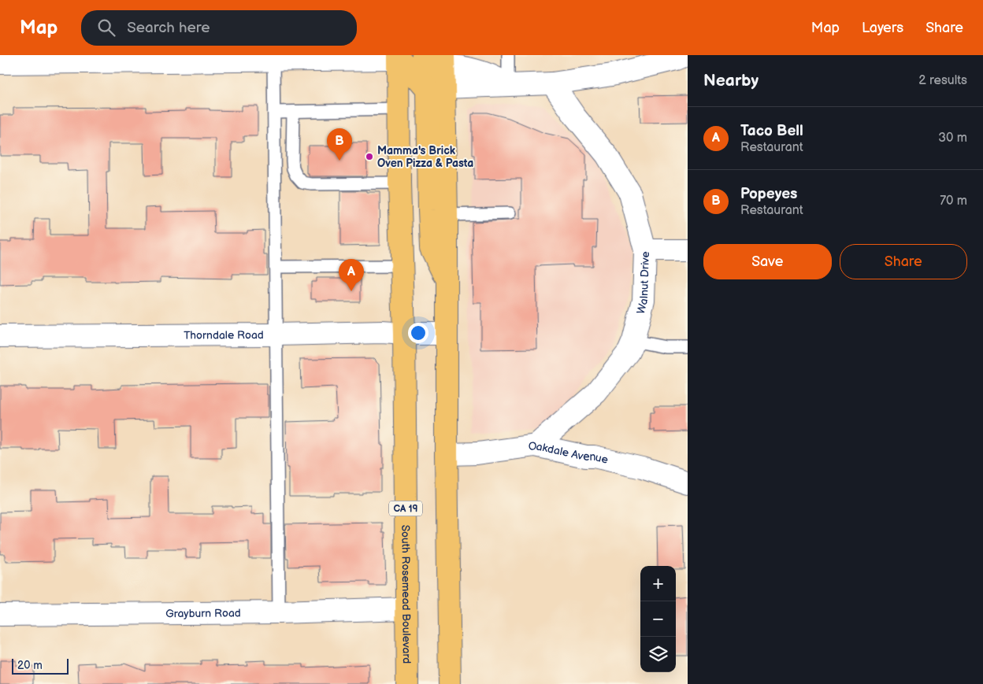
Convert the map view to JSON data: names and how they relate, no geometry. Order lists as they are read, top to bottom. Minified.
{"streets":{"main road":["CA 19","South Rosemead Boulevard"],"street":["Walnut Drive","Thorndale Road","Oakdale Avenue","Grayburn Road"]},"crossings":[["Walnut Drive","Oakdale Avenue"],["Thorndale Road","South Rosemead Boulevard"],["South Rosemead Boulevard","Grayburn Road"]],"places":["Mamma's Brick Oven Pizza & Pasta"],"scale_bar":"20 m","page":{"header":"Map","search":"Search here","nav":["Map","Layers","Share"],"heading":["Nearby","2 results"],"list":[{"mark":"A","name":"Taco Bell","note":"Restaurant","value":"30 m"},{"mark":"B","name":"Popeyes","note":"Restaurant","value":"70 m"}],"pins":["B","A"],"buttons":["Save","Share"],"map_buttons":["+","−"],"scale":"20 m"}}
